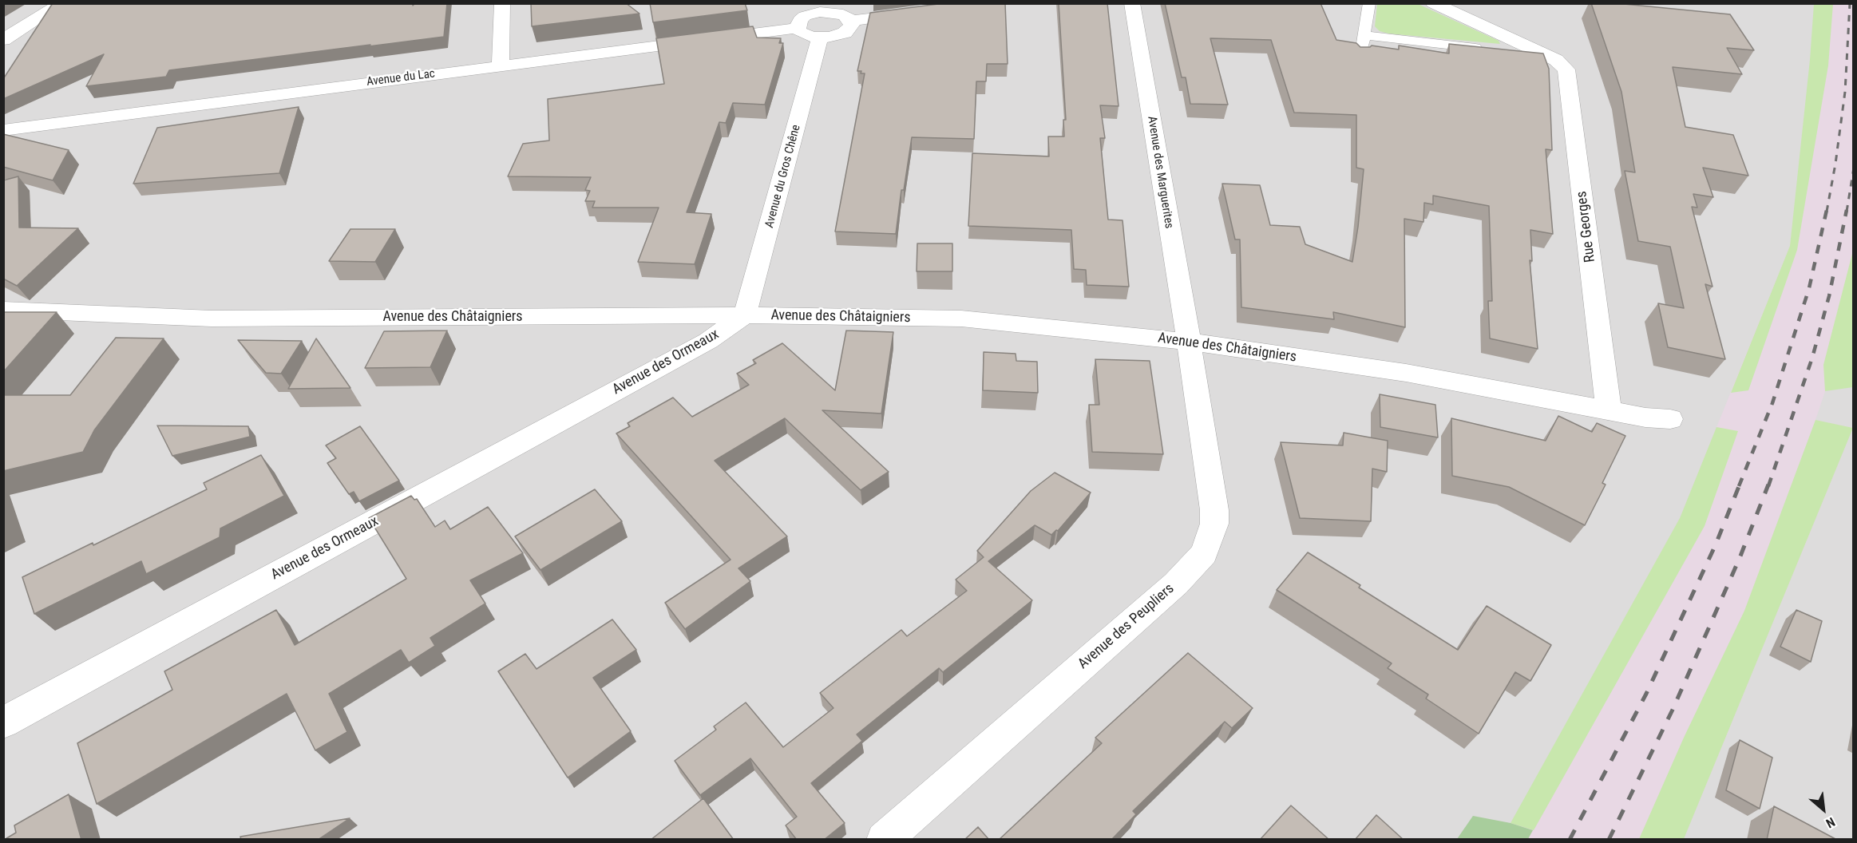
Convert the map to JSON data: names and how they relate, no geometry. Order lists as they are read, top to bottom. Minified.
{"streets":{"street":["Avenue du Lac","Avenue des Marguerites","Avenue du Gros Chêne","Rue Georges","Avenue des Châtaigniers","Avenue des Ormeaux","Avenue des Peupliers"]},"crossings":[["Avenue des Marguerites","Avenue des Châtaigniers"],["Avenue des Marguerites","Avenue des Peupliers"],["Avenue du Gros Chêne","Avenue des Châtaigniers"],["Avenue du Gros Chêne","Avenue des Ormeaux"],["Rue Georges","Avenue des Châtaigniers"],["Avenue des Châtaigniers","Avenue des Ormeaux"],["Avenue des Châtaigniers","Avenue des Peupliers"]],"north":"bottom right"}
